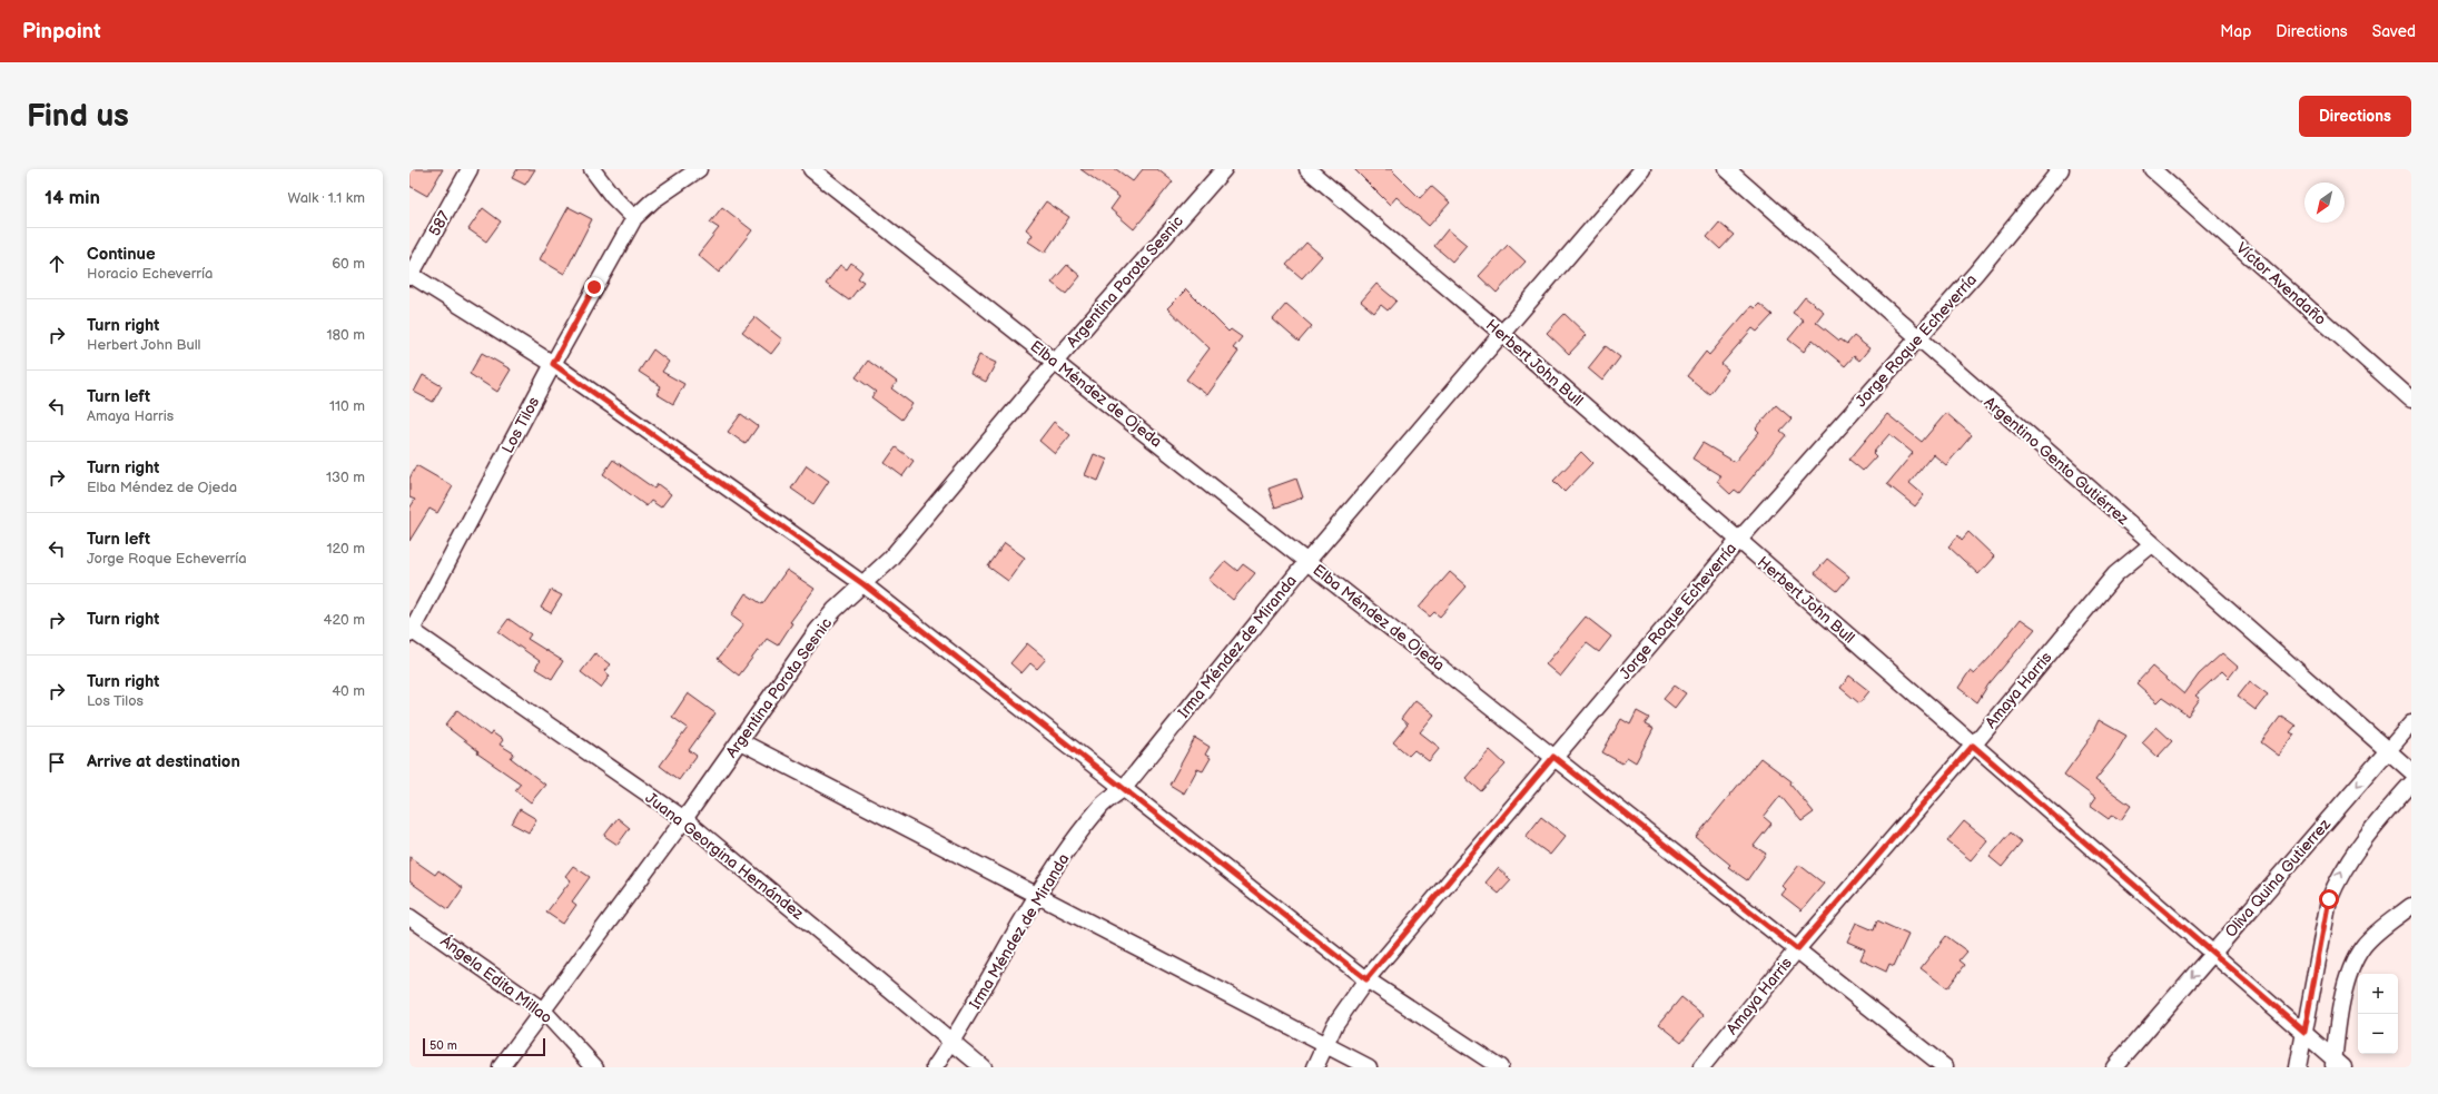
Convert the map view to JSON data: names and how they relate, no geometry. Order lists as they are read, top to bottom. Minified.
{"streets":{"street":["587","Argentina Porota Sesnic","Víctor Avendaño","Jorge Roque Echeverría","Herbert John Bull","Elba Méndez de Ojeda","Los Tilos","Argentino Gento Gutiérrez","Irma Méndez de Miranda","Amaya Harris","Juana Georgina Hernández","Oliva Quina Gutierrez","Ángela Edita Millao"]},"crossings":[["Argentina Porota Sesnic","Elba Méndez de Ojeda"],["Argentina Porota Sesnic","Juana Georgina Hernández"],["Argentina Porota Sesnic","Ángela Edita Millao"],["Jorge Roque Echeverría","Herbert John Bull"],["Jorge Roque Echeverría","Elba Méndez de Ojeda"],["Jorge Roque Echeverría","Argentino Gento Gutiérrez"],["Herbert John Bull","Irma Méndez de Miranda"],["Herbert John Bull","Amaya Harris"],["Herbert John Bull","Oliva Quina Gutierrez"],["Elba Méndez de Ojeda","Irma Méndez de Miranda"],["Elba Méndez de Ojeda","Amaya Harris"],["Los Tilos","Juana Georgina Hernández"],["Argentino Gento Gutiérrez","Amaya Harris"],["Argentino Gento Gutiérrez","Oliva Quina Gutierrez"],["Irma Méndez de Miranda","Juana Georgina Hernández"]],"scale_bar":"50 m","north":"bottom left","page":{"header":"Pinpoint","nav":["Map","Directions","Saved"],"buttons":"Directions","title":"Find us","heading":["14 min","Walk · 1.1 km"],"list":[["Continue","Horacio Echeverría","60 m"],["Turn right","Herbert John Bull","180 m"],["Turn left","Amaya Harris","110 m"],["Turn right","Elba Méndez de Ojeda","130 m"],["Turn left","Jorge Roque Echeverría","120 m"],["Turn right","420 m"],["Turn right","Los Tilos","40 m"],"Arrive at destination"],"map_buttons":["+","−"],"scale":"50 m"}}
